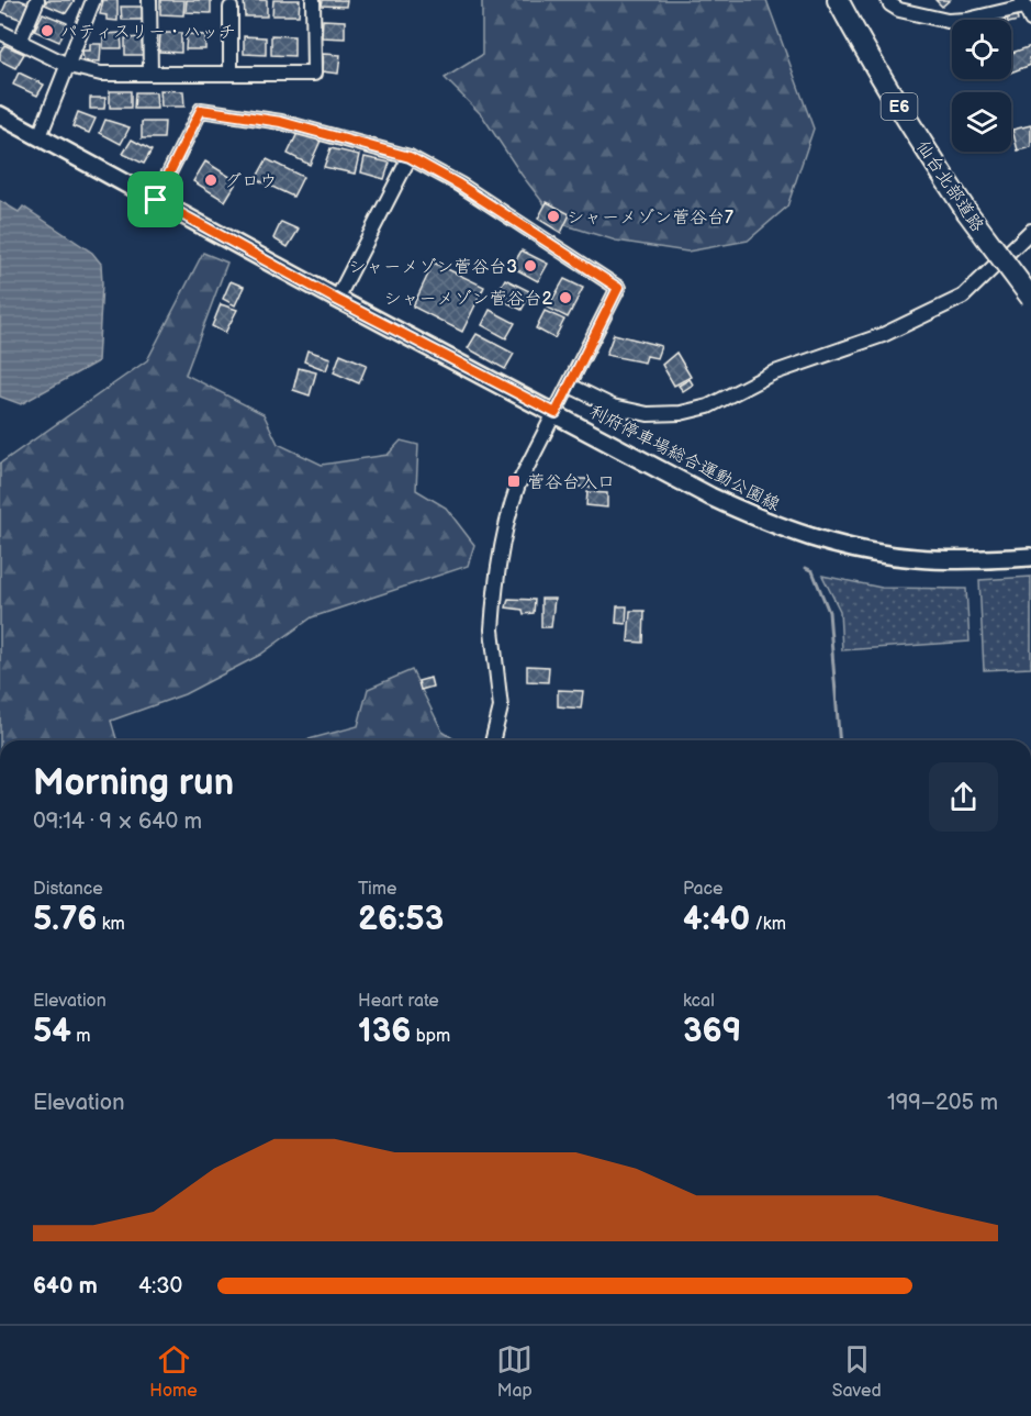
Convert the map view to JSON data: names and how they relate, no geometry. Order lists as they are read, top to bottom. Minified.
{"streets":{"highway":["E6","仙台北部道路"],"main road":["利府停車場総合運動公園線"]},"places":{"other":["パティスリー・ハッチ","グロウ","シャーメゾン菅谷台7","シャーメゾン菅谷台3","シャーメゾン菅谷台2"],"transit":["菅谷台入口"]},"page":{"heading":["Morning run","09:14 · 9 × 640 m"],"stats":[["Distance","5.76 km"],["Time","26:53"],["Pace","4:40 /km"],["Elevation","54 m"],["Heart rate","136 bpm"],["kcal","369"]],"chart":["Elevation","199–205 m"],"list":[{"name":"640 m","note":"4:30"}],"tabs":["Home","Map","Saved"]}}
